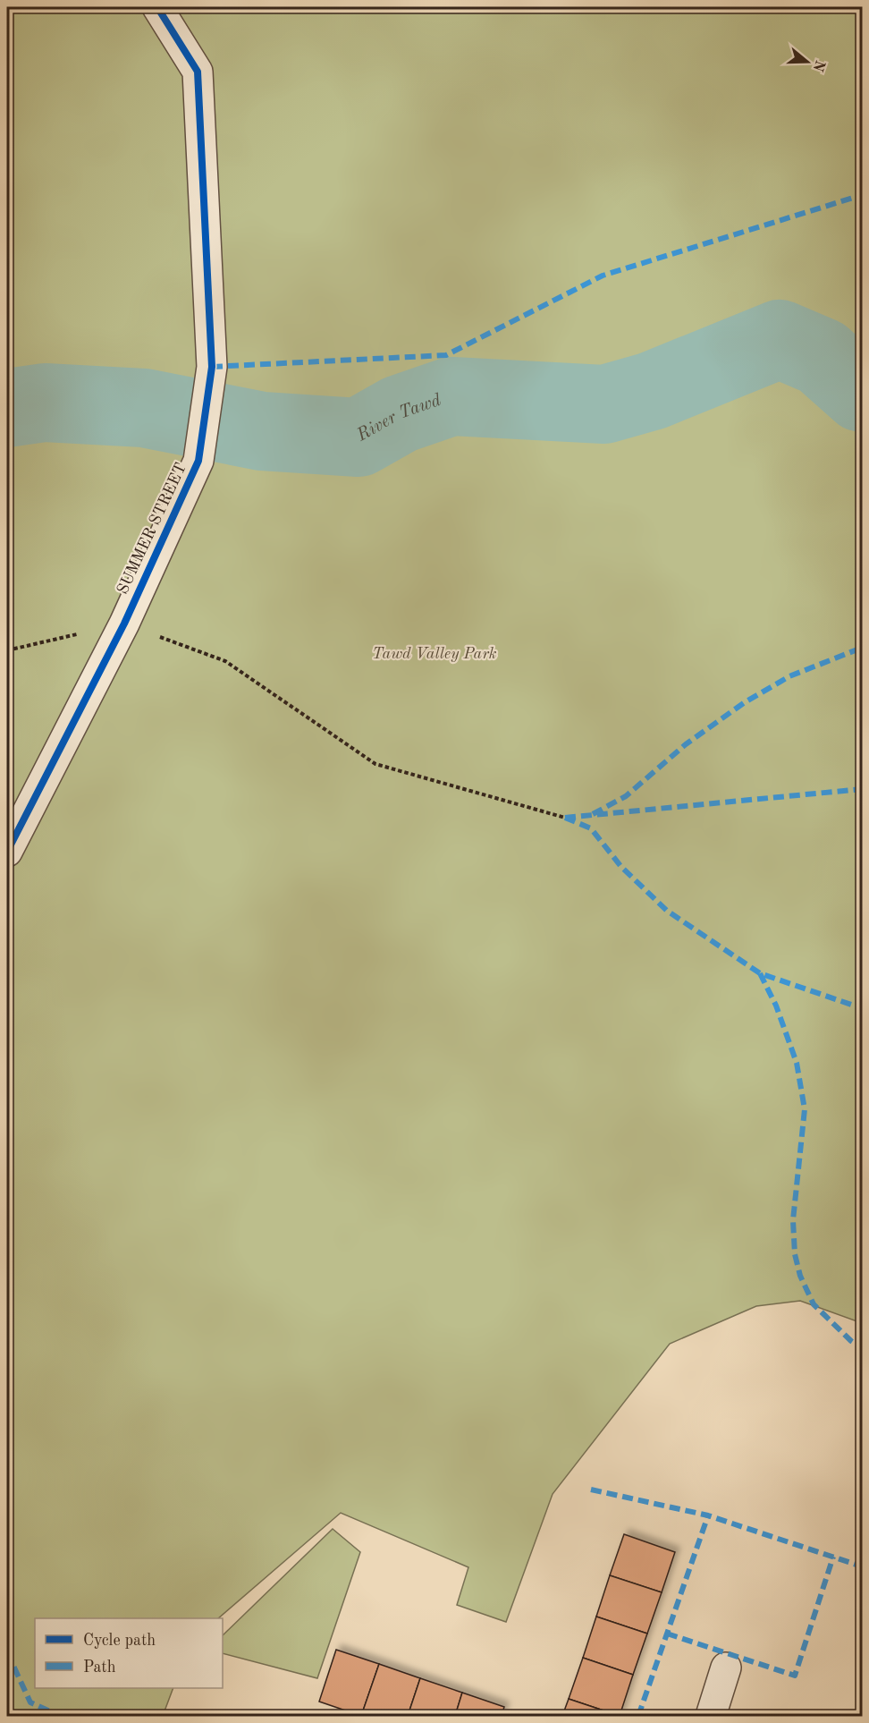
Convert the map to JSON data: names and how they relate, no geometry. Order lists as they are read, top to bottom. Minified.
{"streets":{"street":["SUMMER STREET"]},"water":["River Tawd"],"parks":["Tawd Valley Park"],"legend":["Cycle path","Path"],"north":"right"}
